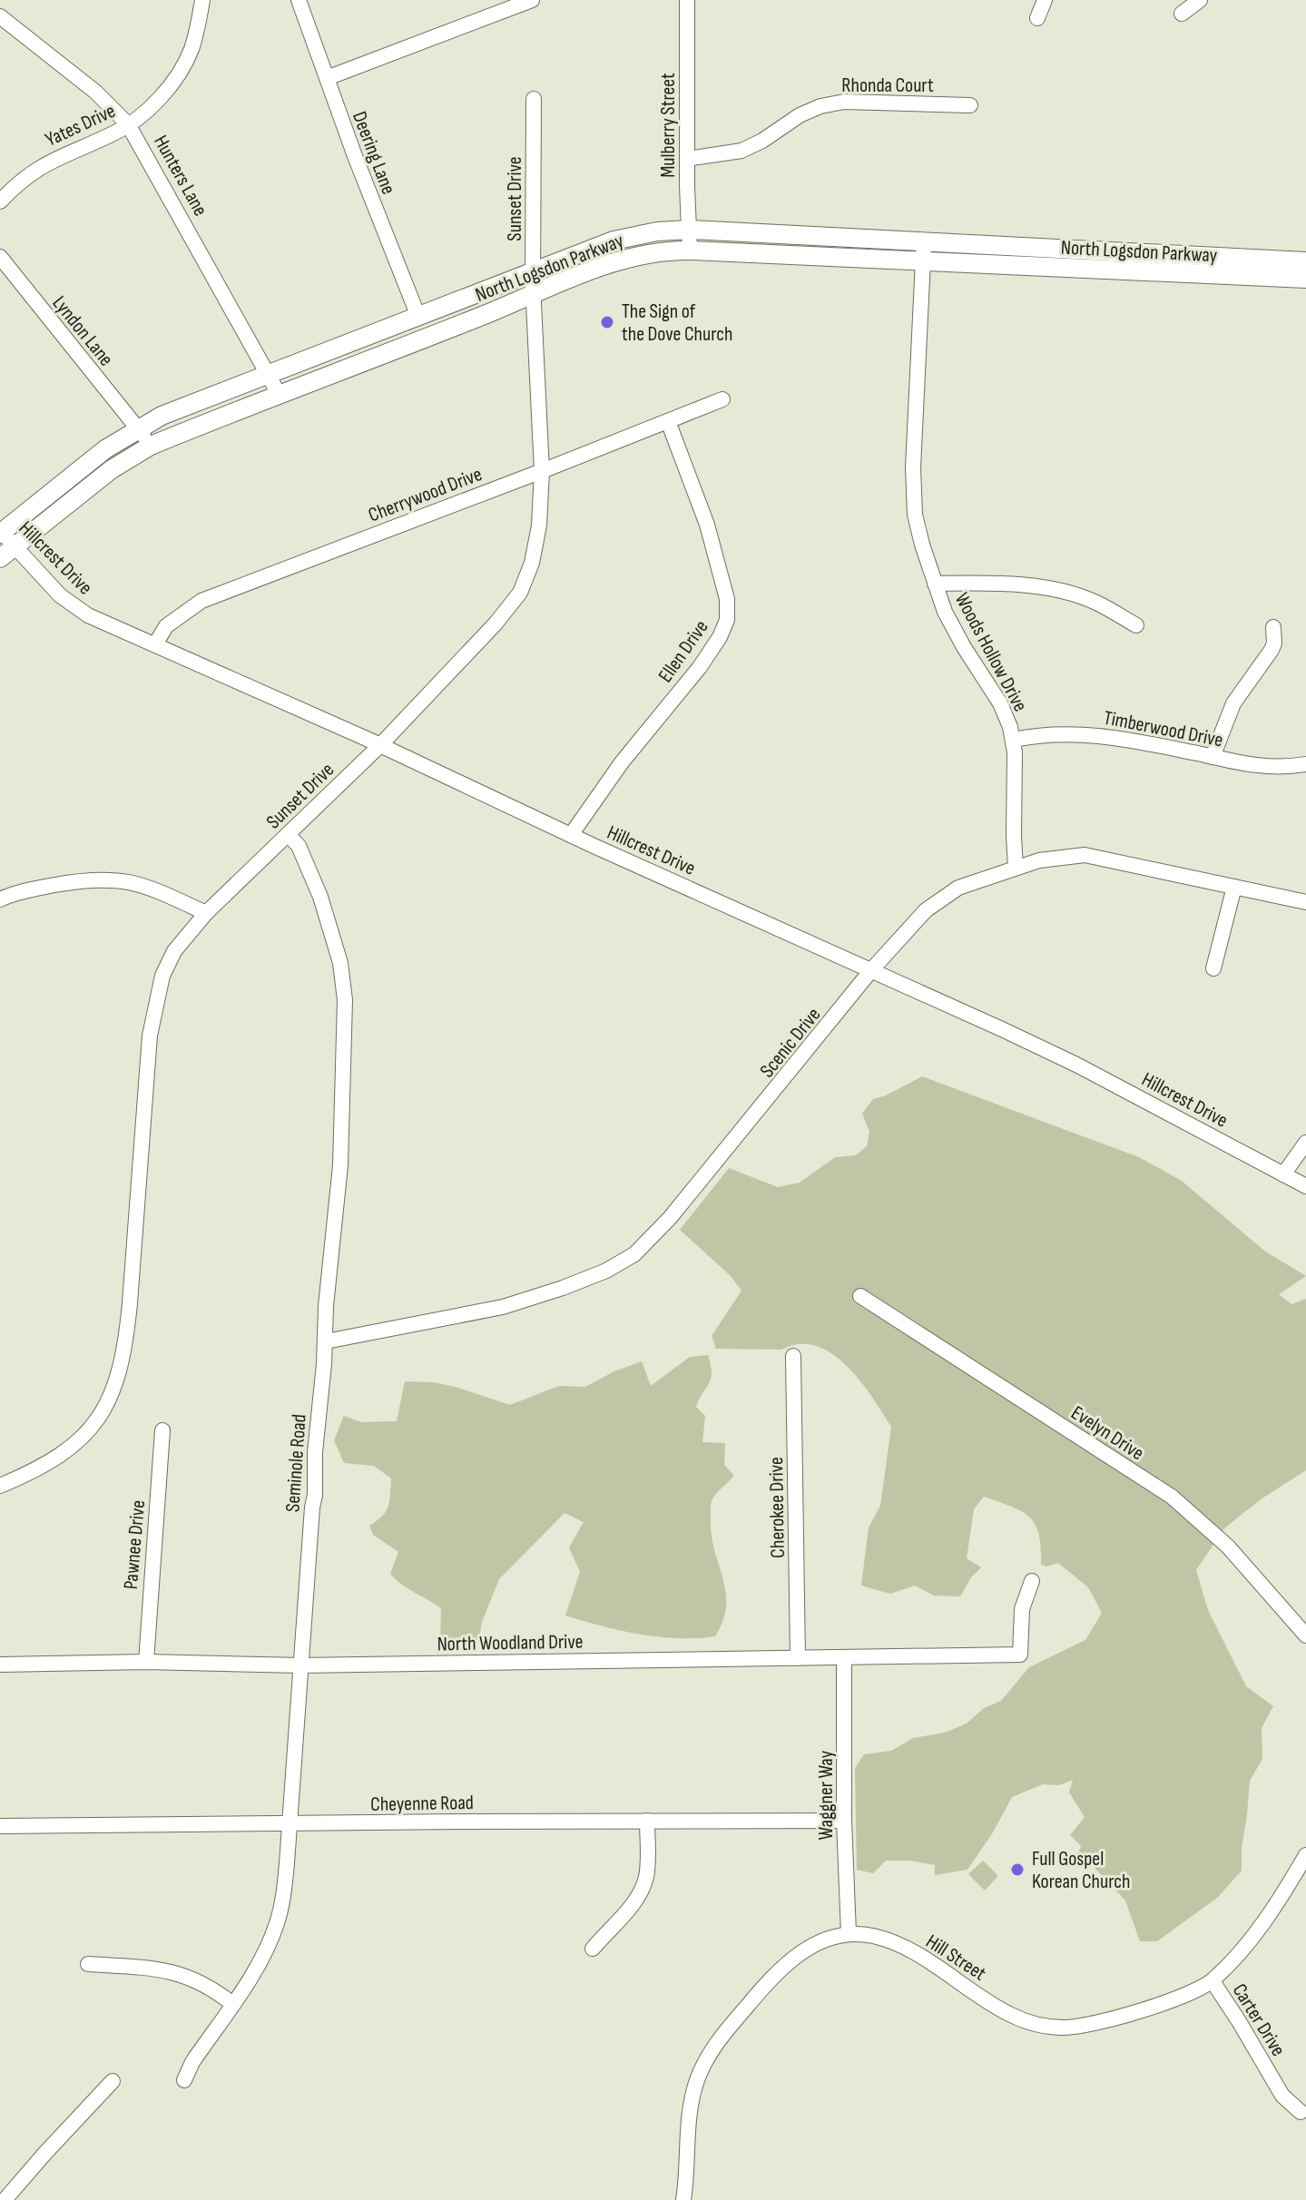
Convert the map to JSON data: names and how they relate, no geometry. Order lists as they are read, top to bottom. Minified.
{"streets":{"main road":["North Logsdon Parkway"],"street":["Rhonda Court","Yates Drive","Mulberry Street","Deering Lane","Hunters Lane","Sunset Drive","Lyndon Lane","Cherrywood Drive","Hillcrest Drive","Ellen Drive","Woods Hollow Drive","Timberwood Drive","Scenic Drive","Evelyn Drive","Seminole Road","Cherokee Drive","Pawnee Drive","North Woodland Drive","Waggner Way","Cheyenne Road","Hill Street","Carter Drive"]},"crossings":[["Rhonda Court","Mulberry Street"],["Yates Drive","Hunters Lane"],["Mulberry Street","North Logsdon Parkway"],["Deering Lane","North Logsdon Parkway"],["Hunters Lane","North Logsdon Parkway"],["Sunset Drive","North Logsdon Parkway"],["Sunset Drive","Cherrywood Drive"],["Sunset Drive","Hillcrest Drive"],["Sunset Drive","Seminole Road"],["North Logsdon Parkway","Lyndon Lane"],["North Logsdon Parkway","Hillcrest Drive"],["North Logsdon Parkway","Woods Hollow Drive"],["Cherrywood Drive","Hillcrest Drive"],["Cherrywood Drive","Ellen Drive"],["Hillcrest Drive","Ellen Drive"],["Hillcrest Drive","Scenic Drive"],["Woods Hollow Drive","Timberwood Drive"],["Woods Hollow Drive","Scenic Drive"],["Scenic Drive","Seminole Road"],["Seminole Road","North Woodland Drive"],["Seminole Road","Cheyenne Road"],["Cherokee Drive","North Woodland Drive"],["Pawnee Drive","North Woodland Drive"],["North Woodland Drive","Waggner Way"],["Waggner Way","Cheyenne Road"],["Waggner Way","Hill Street"],["Hill Street","Carter Drive"]],"places":["The Sign of the Dove Church","Full Gospel Korean Church"]}
